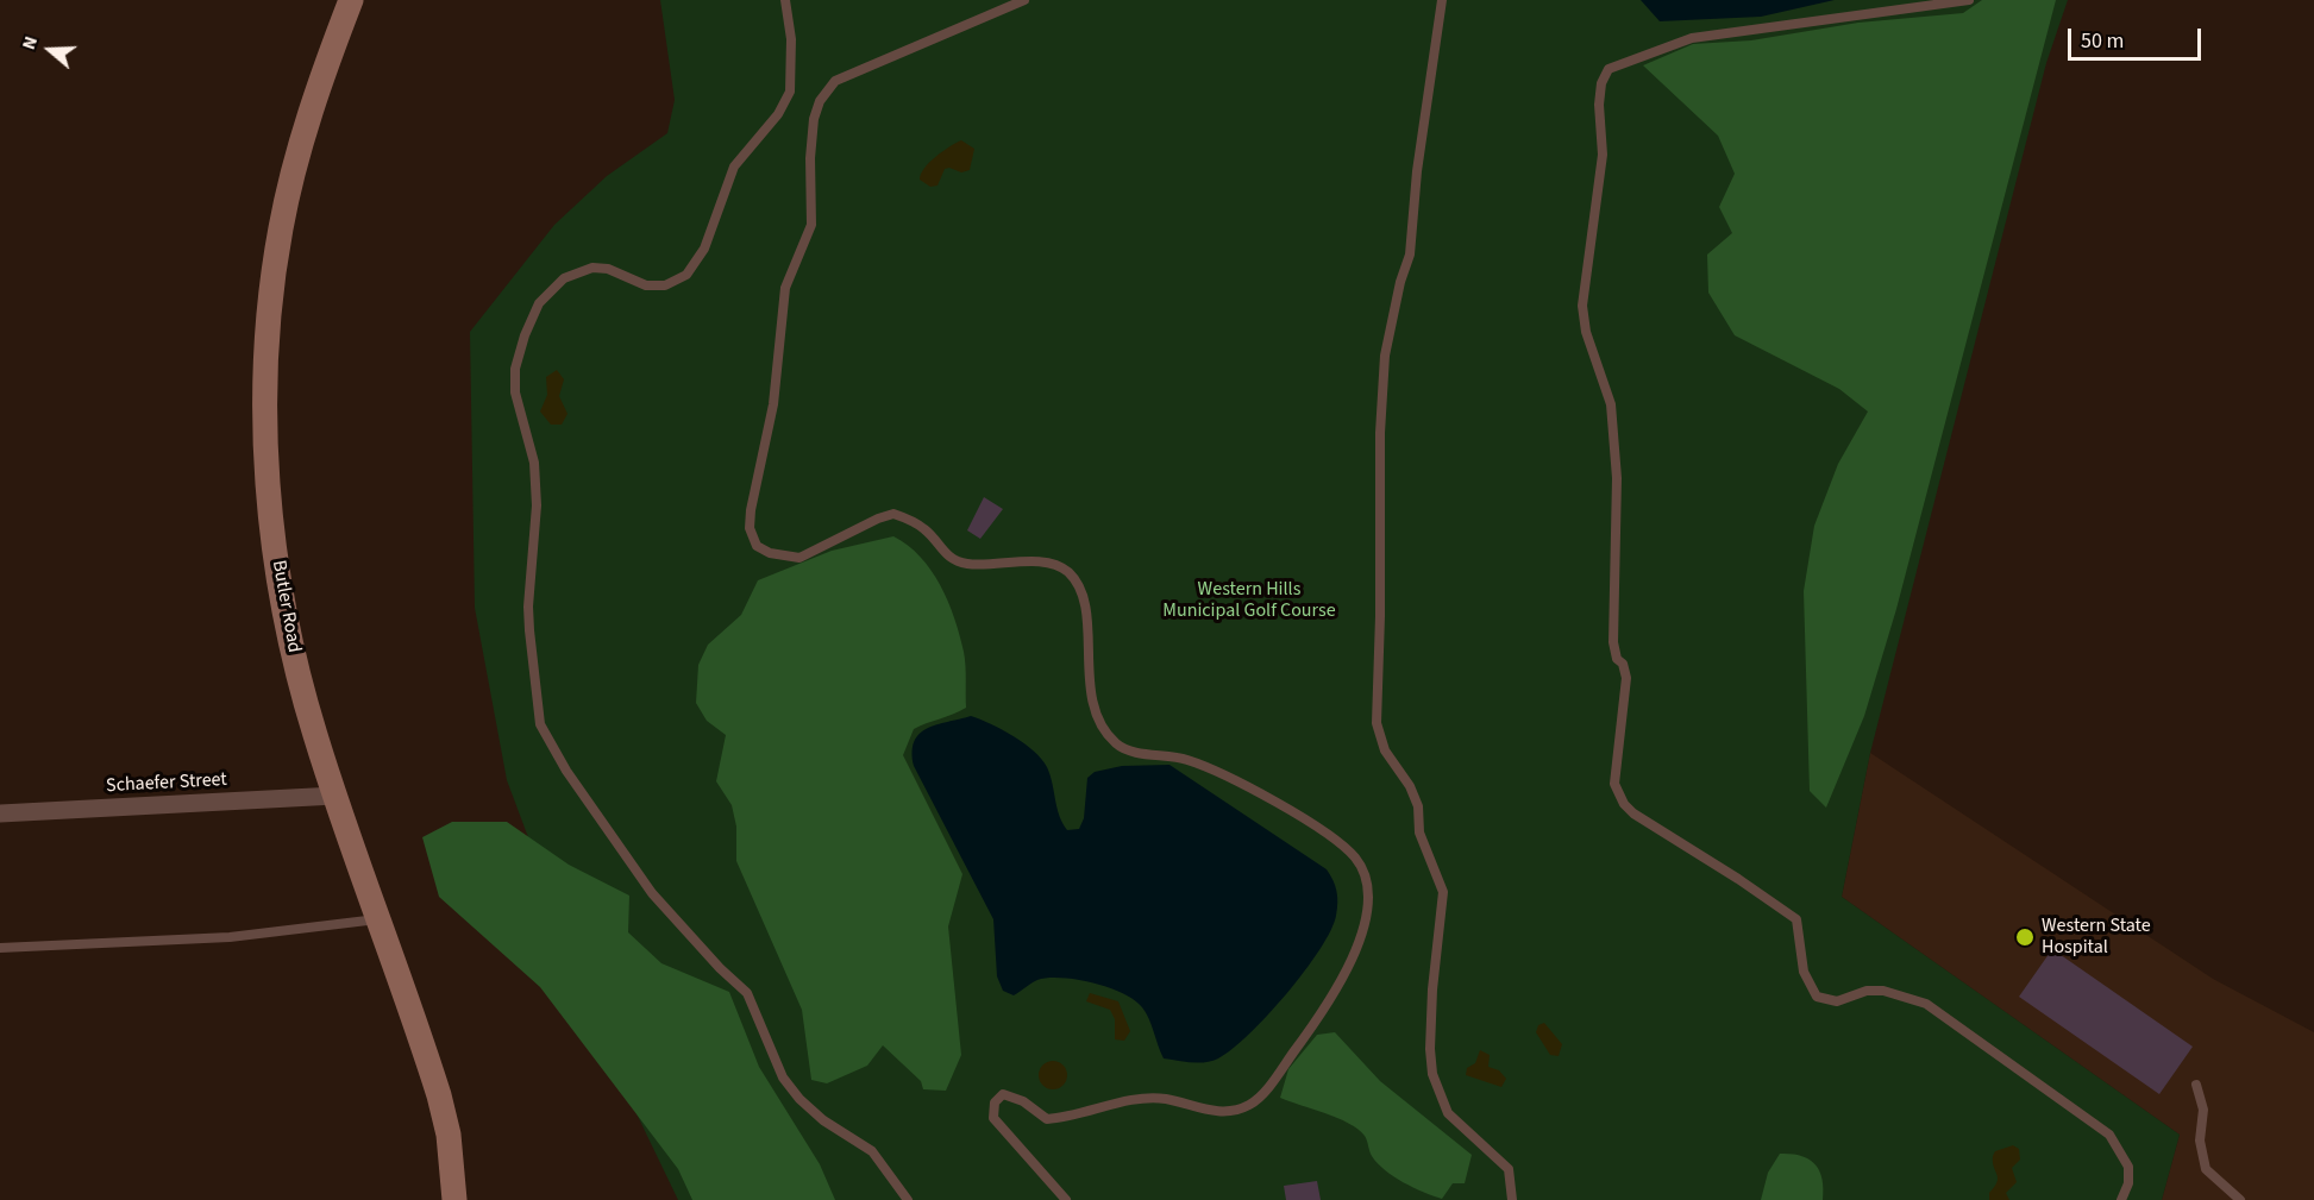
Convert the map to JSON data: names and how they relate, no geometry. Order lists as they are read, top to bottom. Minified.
{"streets":{"main road":["Butler Road"],"street":["Schaefer Street"]},"crossings":[["Butler Road","Schaefer Street"]],"parks":["Western Hills Municipal Golf Course"],"places":["Western State Hospital"],"scale_bar":"50 m","north":"left"}
